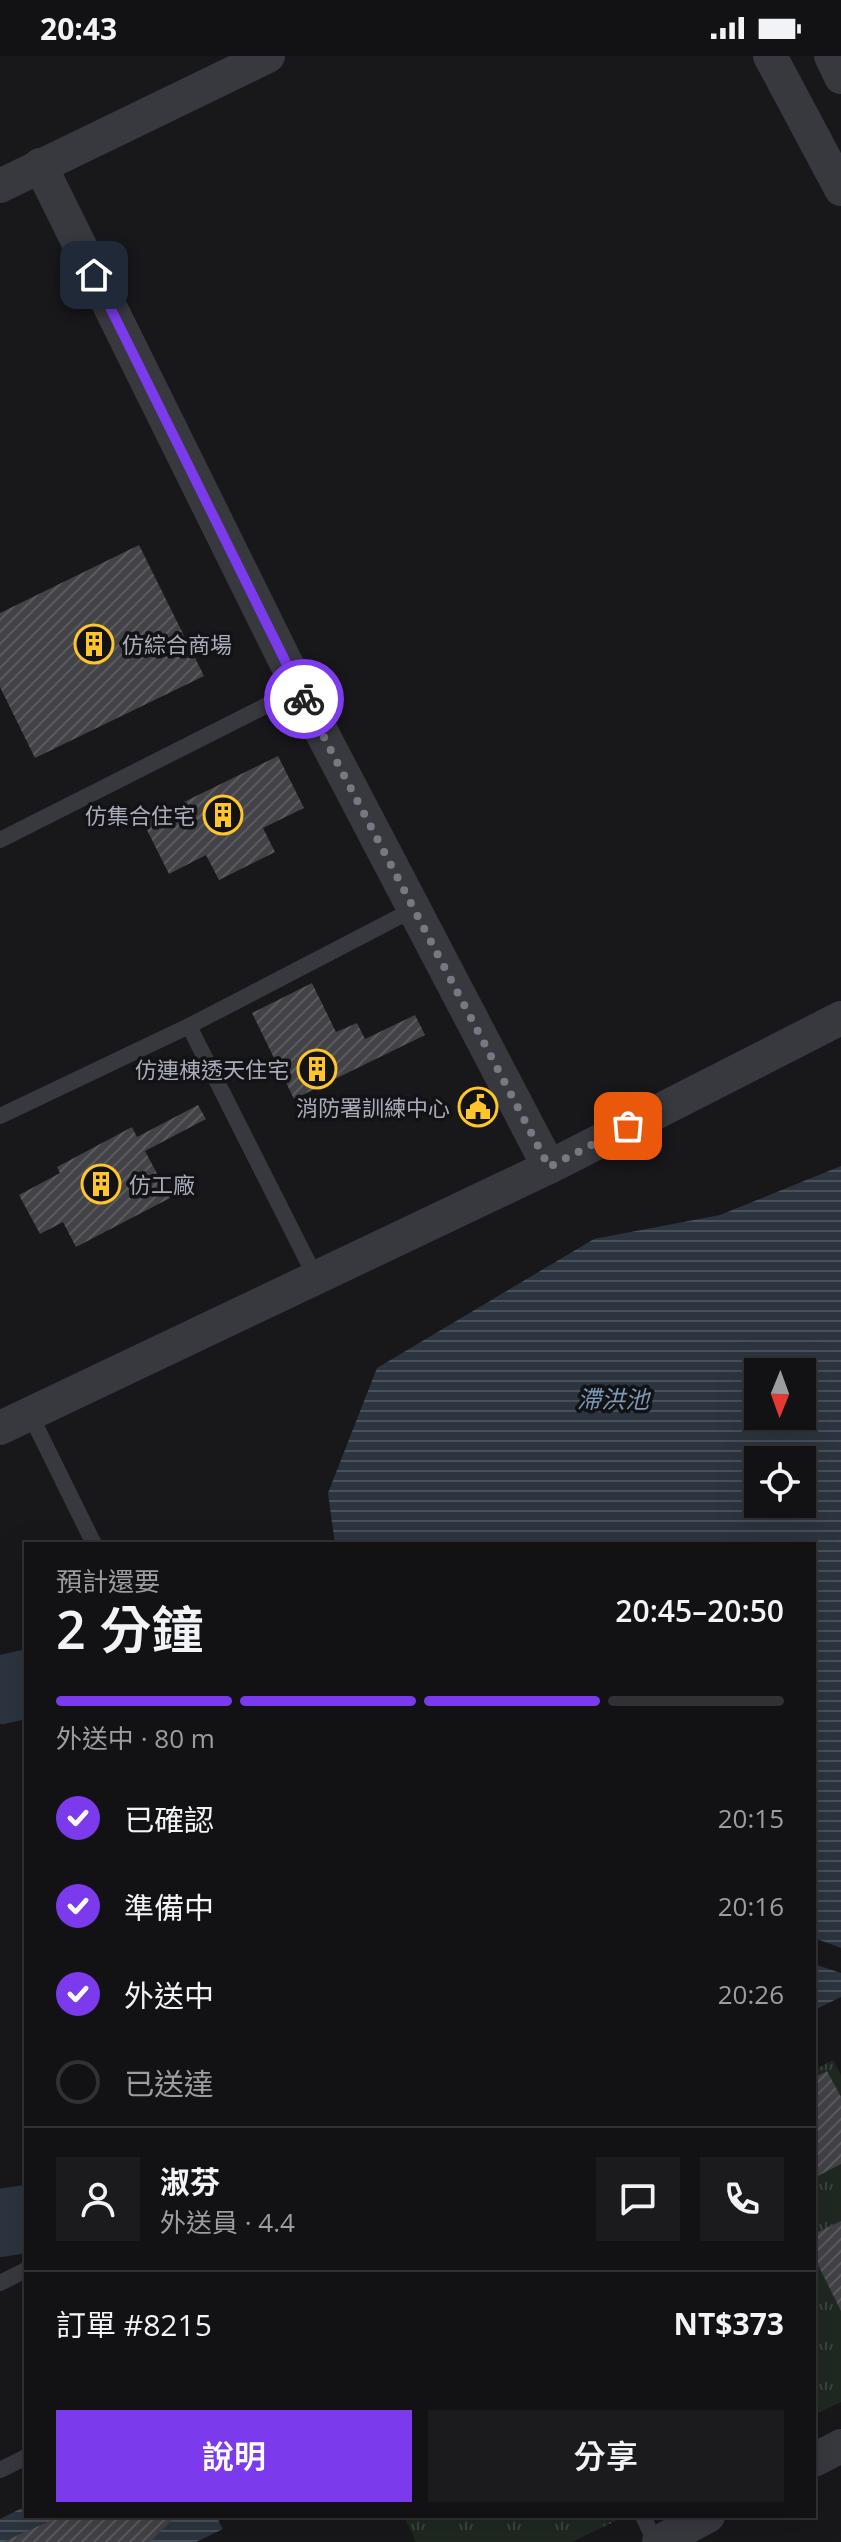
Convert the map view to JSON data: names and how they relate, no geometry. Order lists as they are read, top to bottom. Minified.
{"water":["滯洪池"],"places":{"building":["仿綜合商場","仿集合住宅","仿連棟透天住宅","仿工廠"],"public building":["消防署訓練中心"]},"north":"bottom","page":{"status":"20:43","heading":["2 分鐘","預計還要","20:45–20:50"],"panel":["淑芬","外送員 · 4.4","訂單 #8215","NT$373"],"bar":"外送中 · 80 m","list":[["已確認","20:15"],["準備中","20:16"],["外送中","20:26"],"已送達"],"buttons":["說明","分享"]}}
